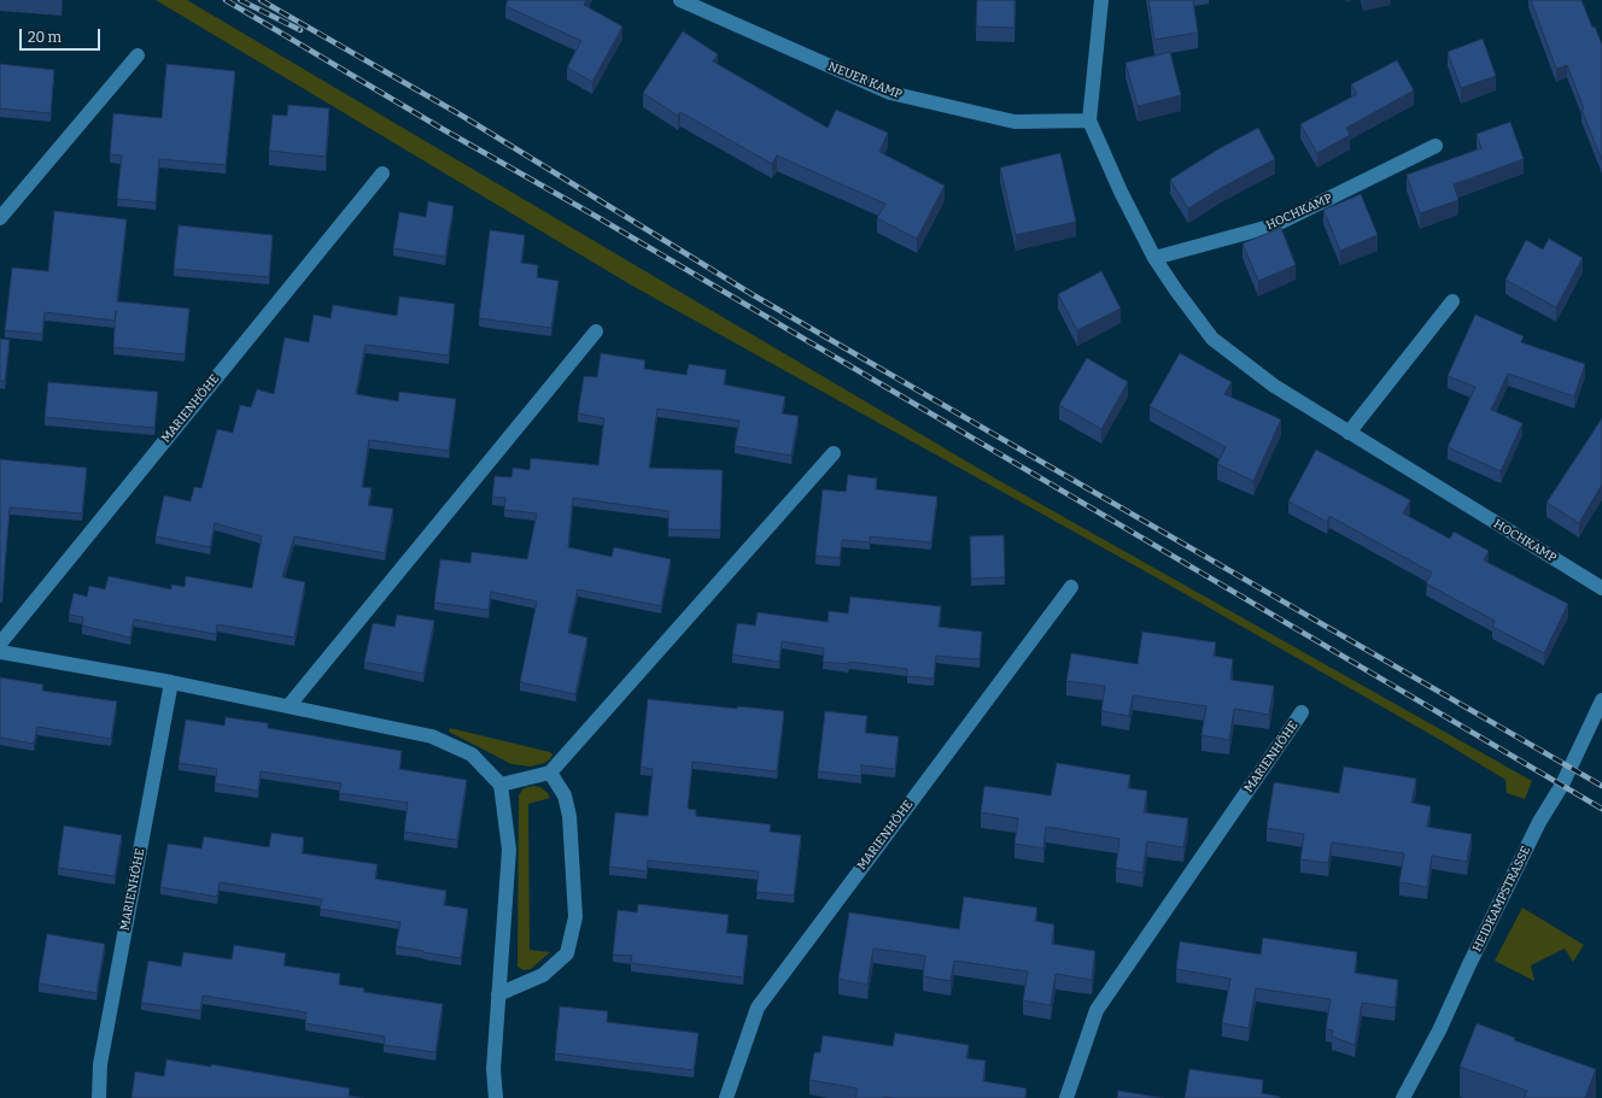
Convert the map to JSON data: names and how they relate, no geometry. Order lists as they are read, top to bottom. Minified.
{"streets":{"street":["NEUER KAMP","HOCHKAMP","MARIENHÖHE","HEIDKAMPSTRASSE"]},"crossings":[["NEUER KAMP","HOCHKAMP"]],"scale_bar":"20 m"}
